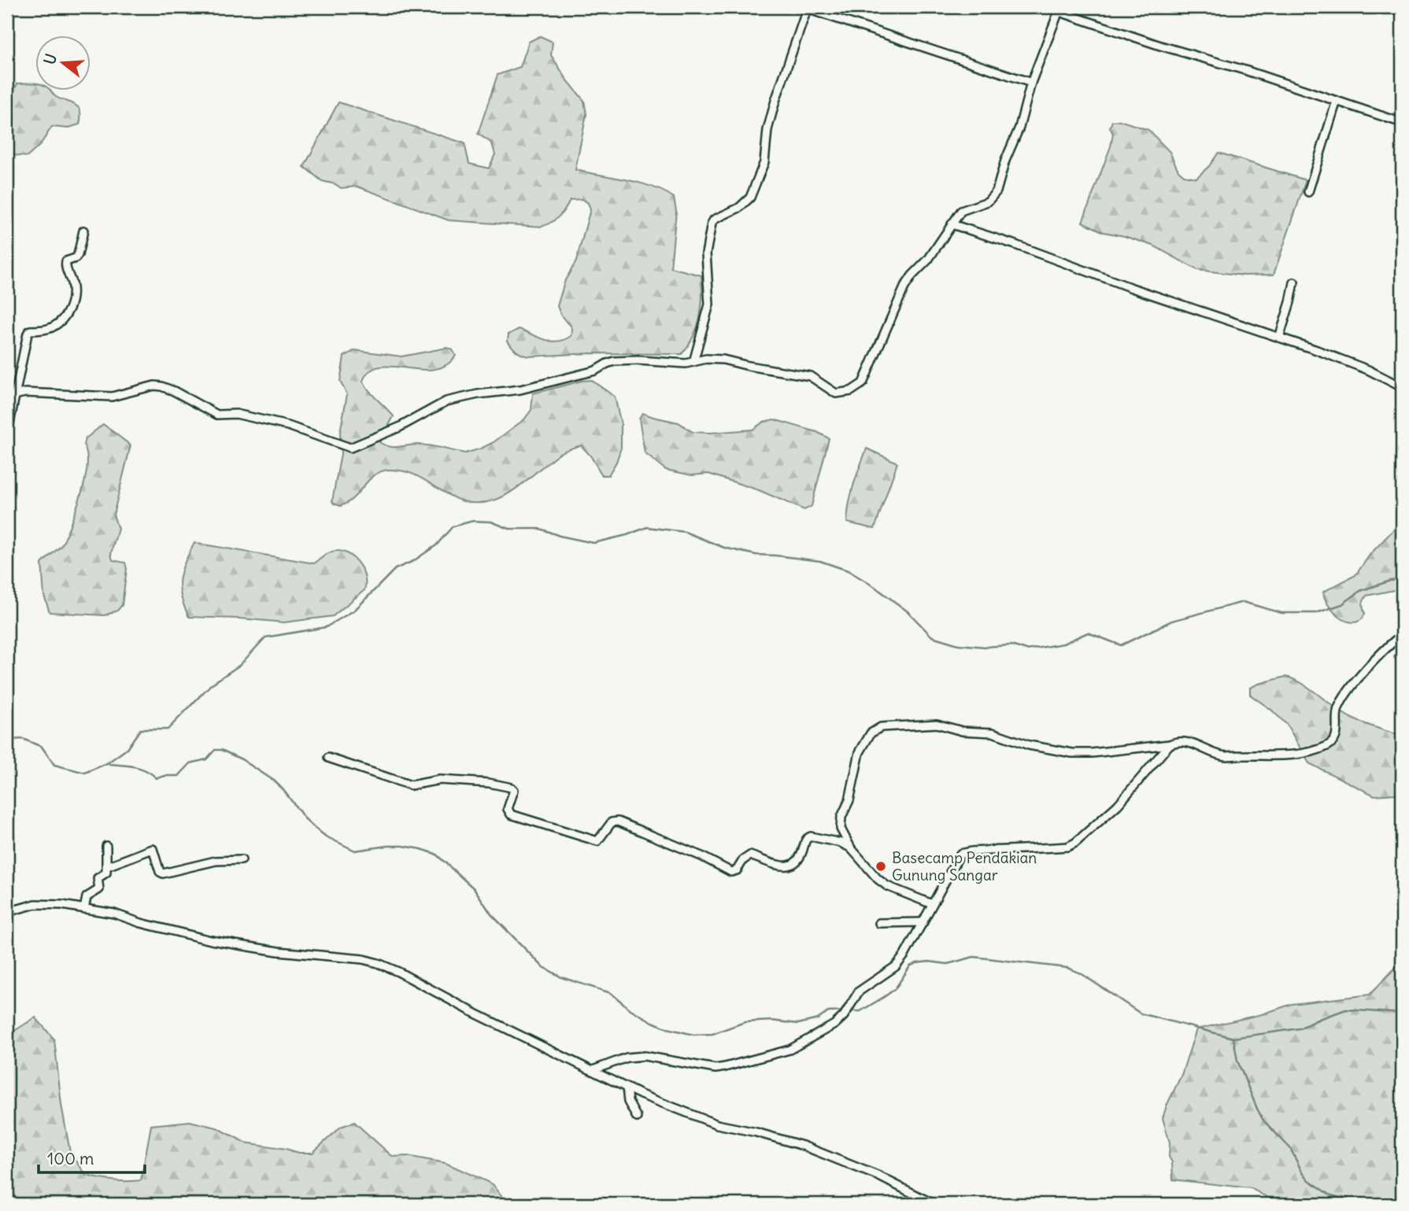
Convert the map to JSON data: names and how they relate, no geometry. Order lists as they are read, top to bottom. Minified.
{"places":["Basecamp Pendakian Gunung Sangar"],"scale_bar":"100 m","north":"left"}
